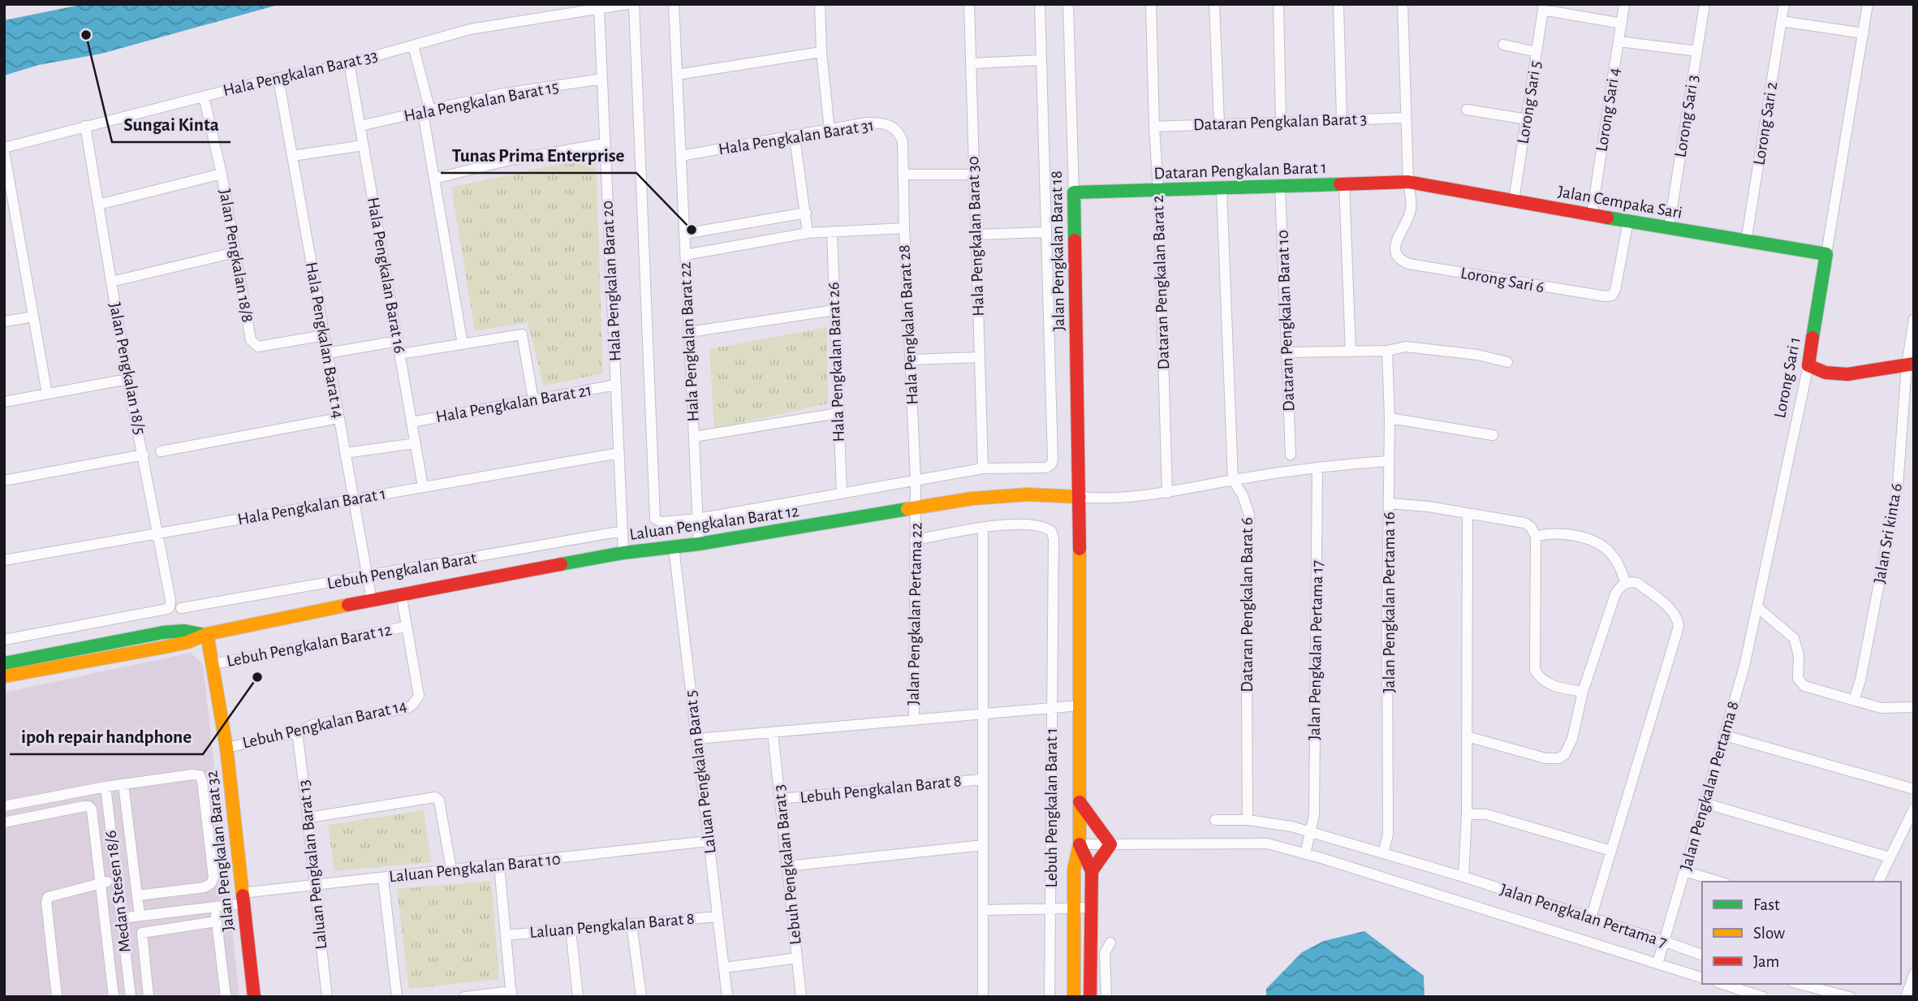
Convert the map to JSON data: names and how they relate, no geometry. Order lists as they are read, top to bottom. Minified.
{"streets":{"street":["Hala Pengkalan Barat 33","Hala Pengkalan Barat 15","Lorong Sari 5","Lorong Sari 4","Lorong Sari 3","Dataran Pengkalan Barat 3","Lorong Sari 2","Hala Pengkalan Barat 31","Dataran Pengkalan Barat 1","Jalan Cempaka Sari","Hala Pengkalan Barat 30","Jalan Pengkalan Barat 18","Jalan Pengkalan 18/8","Hala Pengkalan Barat 16","Lorong Sari 6","Hala Pengkalan Barat 20","Dataran Pengkalan Barat 2","Dataran Pengkalan Barat 10","Hala Pengkalan Barat 28","Hala Pengkalan Barat 14","Hala Pengkalan Barat 22","Hala Pengkalan Barat 26","Jalan Pengkalan 18/5","Lorong Sari 1","Hala Pengkalan Barat 21","Hala Pengkalan Barat 1","Laluan Pengkalan Barat 12","Jalan Sri kinta 6","Lebuh Pengkalan Barat","Jalan Pengkalan Pertama 16","Dataran Pengkalan Barat 6","Jalan Pengkalan Pertama 22","Lebuh Pengkalan Barat 12","Jalan Pengkalan Pertama 17","Lebuh Pengkalan Barat 14","Laluan Pengkalan Barat 5","Jalan Pengkalan Pertama 8","Lebuh Pengkalan Barat 8","Lebuh Pengkalan Barat 1","Jalan Pengkalan Barat 32","Laluan Pengkalan Barat 13","Lebuh Pengkalan Barat 3","Laluan Pengkalan Barat 10","Medan Stesen 18/6","Jalan Pengkalan Pertama 7","Laluan Pengkalan Barat 8"]},"crossings":[["Hala Pengkalan Barat 33","Jalan Pengkalan 18/8"],["Hala Pengkalan Barat 33","Hala Pengkalan Barat 16"],["Hala Pengkalan Barat 33","Hala Pengkalan Barat 20"],["Hala Pengkalan Barat 33","Hala Pengkalan Barat 14"],["Hala Pengkalan Barat 33","Jalan Pengkalan 18/5"],["Hala Pengkalan Barat 15","Hala Pengkalan Barat 16"],["Hala Pengkalan Barat 15","Hala Pengkalan Barat 20"],["Lorong Sari 5","Jalan Cempaka Sari"],["Lorong Sari 4","Jalan Cempaka Sari"],["Lorong Sari 3","Jalan Cempaka Sari"],["Dataran Pengkalan Barat 3","Dataran Pengkalan Barat 2"],["Lorong Sari 2","Jalan Cempaka Sari"],["Hala Pengkalan Barat 31","Hala Pengkalan Barat 28"],["Hala Pengkalan Barat 31","Hala Pengkalan Barat 22"],["Dataran Pengkalan Barat 1","Jalan Cempaka Sari"],["Dataran Pengkalan Barat 1","Jalan Pengkalan Barat 18"],["Dataran Pengkalan Barat 1","Lorong Sari 6"],["Dataran Pengkalan Barat 1","Dataran Pengkalan Barat 2"],["Dataran Pengkalan Barat 1","Dataran Pengkalan Barat 10"],["Dataran Pengkalan Barat 1","Dataran Pengkalan Barat 6"],["Jalan Cempaka Sari","Lorong Sari 6"],["Jalan Cempaka Sari","Lorong Sari 1"],["Jalan Pengkalan Barat 18","Laluan Pengkalan Barat 12"],["Jalan Pengkalan 18/8","Hala Pengkalan Barat 14"],["Hala Pengkalan Barat 16","Hala Pengkalan Barat 21"],["Hala Pengkalan Barat 16","Hala Pengkalan Barat 1"],["Hala Pengkalan Barat 20","Hala Pengkalan Barat 21"],["Hala Pengkalan Barat 20","Hala Pengkalan Barat 1"],["Hala Pengkalan Barat 20","Laluan Pengkalan Barat 12"],["Hala Pengkalan Barat 20","Lebuh Pengkalan Barat"],["Dataran Pengkalan Barat 2","Laluan Pengkalan Barat 12"],["Hala Pengkalan Barat 28","Laluan Pengkalan Barat 12"],["Hala Pengkalan Barat 28","Jalan Pengkalan Pertama 22"],["Hala Pengkalan Barat 14","Hala Pengkalan Barat 1"],["Hala Pengkalan Barat 14","Laluan Pengkalan Barat 12"],["Hala Pengkalan Barat 14","Lebuh Pengkalan Barat"],["Hala Pengkalan Barat 22","Laluan Pengkalan Barat 12"],["Jalan Pengkalan 18/5","Hala Pengkalan Barat 1"],["Lorong Sari 1","Jalan Pengkalan Pertama 8"],["Laluan Pengkalan Barat 12","Jalan Pengkalan Pertama 16"],["Laluan Pengkalan Barat 12","Dataran Pengkalan Barat 6"],["Laluan Pengkalan Barat 12","Jalan Pengkalan Pertama 22"],["Laluan Pengkalan Barat 12","Jalan Pengkalan Pertama 17"],["Laluan Pengkalan Barat 12","Lebuh Pengkalan Barat 14"],["Laluan Pengkalan Barat 12","Laluan Pengkalan Barat 5"],["Laluan Pengkalan Barat 12","Jalan Pengkalan Barat 32"],["Jalan Pengkalan Pertama 16","Jalan Pengkalan Pertama 7"],["Dataran Pengkalan Barat 6","Jalan Pengkalan Pertama 7"],["Lebuh Pengkalan Barat 12","Lebuh Pengkalan Barat 14"],["Lebuh Pengkalan Barat 12","Jalan Pengkalan Barat 32"],["Jalan Pengkalan Pertama 17","Jalan Pengkalan Pertama 7"],["Lebuh Pengkalan Barat 14","Jalan Pengkalan Barat 32"],["Lebuh Pengkalan Barat 14","Laluan Pengkalan Barat 13"],["Laluan Pengkalan Barat 5","Laluan Pengkalan Barat 10"],["Laluan Pengkalan Barat 5","Laluan Pengkalan Barat 8"],["Jalan Pengkalan Pertama 8","Jalan Pengkalan Pertama 7"],["Lebuh Pengkalan Barat 8","Lebuh Pengkalan Barat 3"],["Jalan Pengkalan Barat 32","Laluan Pengkalan Barat 10"],["Laluan Pengkalan Barat 13","Laluan Pengkalan Barat 10"],["Laluan Pengkalan Barat 10","Medan Stesen 18/6"]],"places":["Sungai Kinta","Tunas Prima Enterprise","ipoh repair handphone"],"legend":["Fast","Slow","Jam"]}
